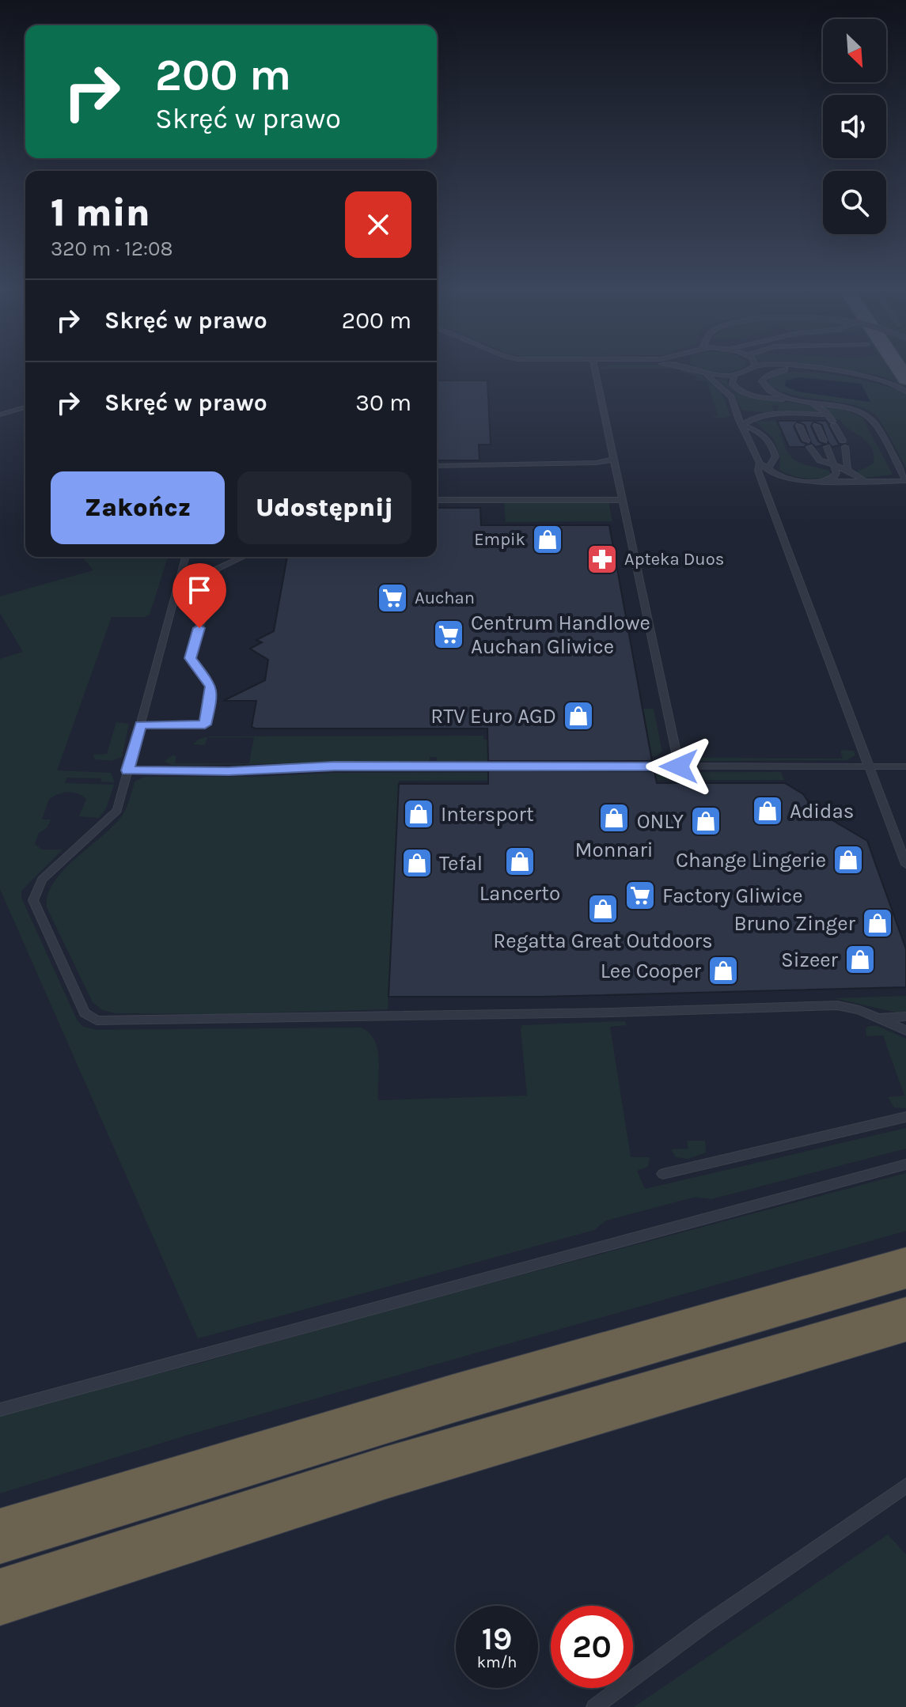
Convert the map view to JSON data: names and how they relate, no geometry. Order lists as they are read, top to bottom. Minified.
{"places":{"shop":["Empik","RTV Euro AGD","Adidas","Intersport","Monnari","ONLY","Change Lingerie","Lancerto","Tefal","Regatta Great Outdoors","Bruno Zinger","Sizeer","Lee Cooper"],"pharmacy":["Apteka Duos"],"supermarket":["Auchan","Centrum Handlowe Auchan Gliwice","Factory Gliwice"]},"north":"bottom right","page":{"turn":["200 m","Skręć w prawo"],"heading":["1 min","320 m · 12:08"],"list":[{"name":"Skręć w prawo","value":"200 m"},{"name":"Skręć w prawo","value":"30 m"}],"buttons":["Zakończ","Udostępnij"],"speed":"19 km/h","limit":"20"}}
